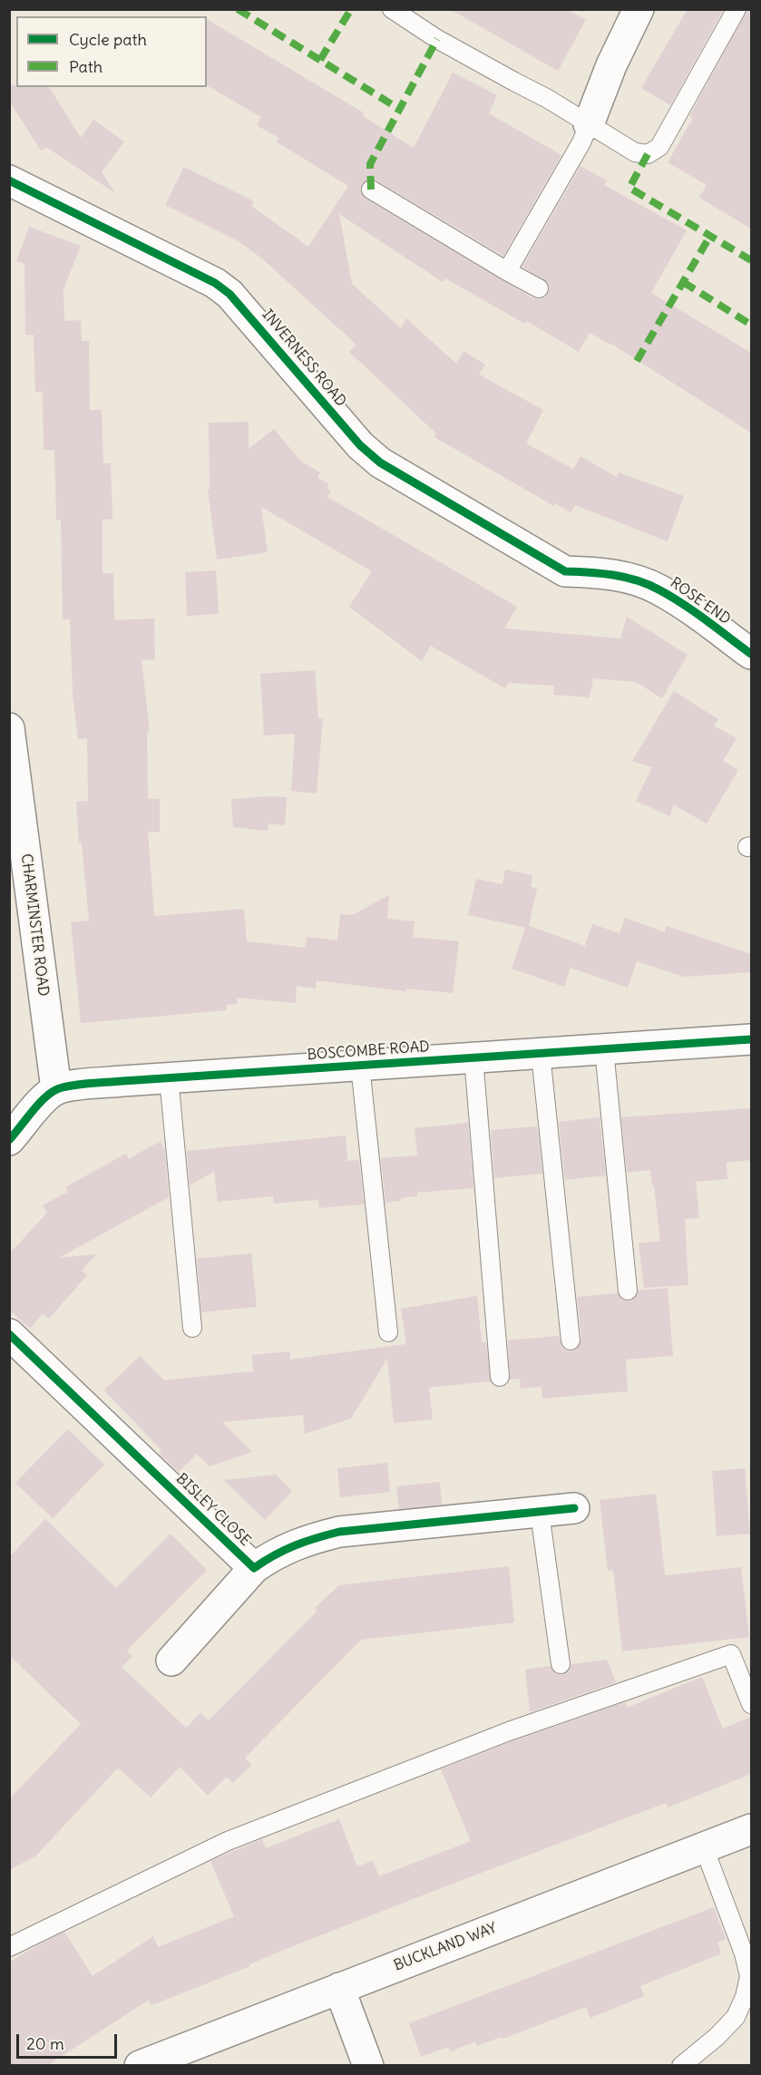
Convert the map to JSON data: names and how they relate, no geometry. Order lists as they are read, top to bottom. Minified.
{"streets":{"street":["INVERNESS ROAD","ROSE END","CHARMINSTER ROAD","BOSCOMBE ROAD","BISLEY CLOSE","BUCKLAND WAY"]},"crossings":[["INVERNESS ROAD","ROSE END"],["CHARMINSTER ROAD","BOSCOMBE ROAD"]],"legend":["Cycle path","Path"],"scale_bar":"20 m"}
